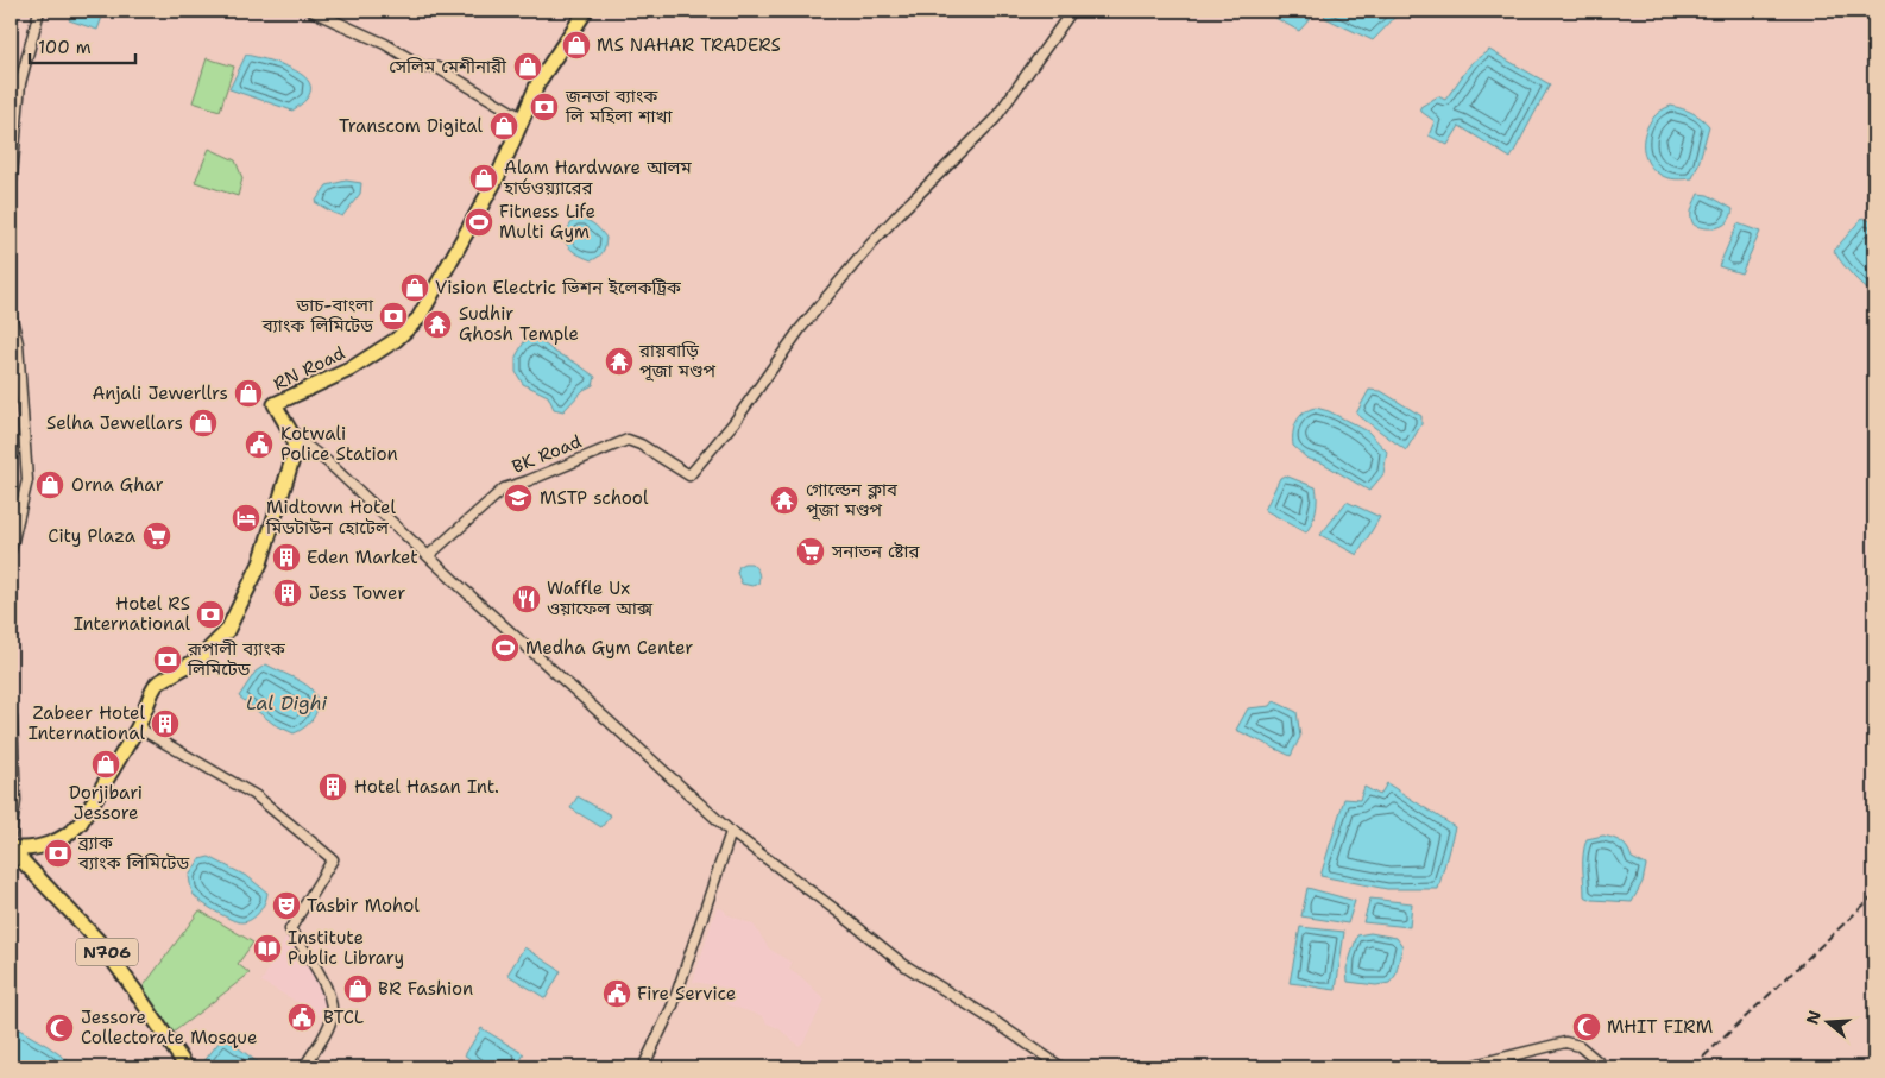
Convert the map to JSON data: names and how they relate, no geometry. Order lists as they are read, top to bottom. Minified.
{"streets":{"highway":["RN Road","N706"],"street":["BK Road"]},"water":["Lal Dighi"],"places":{"shop":["MS NAHAR TRADERS","সেলিম মেশীনারী","Transcom Digital","Alam Hardware আলম হার্ডওয়্যারের","Vision Electric ভিশন ইলেকট্রিক","Anjali Jewerllrs","Selha Jewellars","Orna Ghar","Dorjibari Jessore","BR Fashion"],"bank":["জনতা ব্যাংক লি মহিলা শাখা","ডাচ-বাংলা ব্যাংক লিমিটেড","Hotel RS International","রূপালী ব্যাংক লিমিটেড","ব্র্যাক ব্যাংক লিমিটেড"],"sports":["Fitness Life Multi Gym","Medha Gym Center"],"temple":["Sudhir Ghosh Temple","রায়বাড়ি পূজা মণ্ডপ","গোল্ডেন ক্লাব পূজা মণ্ডপ"],"public building":["Kotwali Police Station","Fire Service","BTCL"],"school or university":["MSTP school"],"hotel":["Midtown Hotel মিডটাউন হোটেল"],"supermarket":["City Plaza","সনাতন ষ্টোর"],"building":["Eden Market","Jess Tower","Zabeer Hotel International","Hotel Hasan Int."],"restaurant":["Waffle Ux ওয়াফেল আক্স"],"theatre":["Tasbir Mohol"],"library":["Institute Public Library"],"mosque":["MHIT FIRM","Jessore Collectorate Mosque"]},"scale_bar":"100 m","north":"left"}
